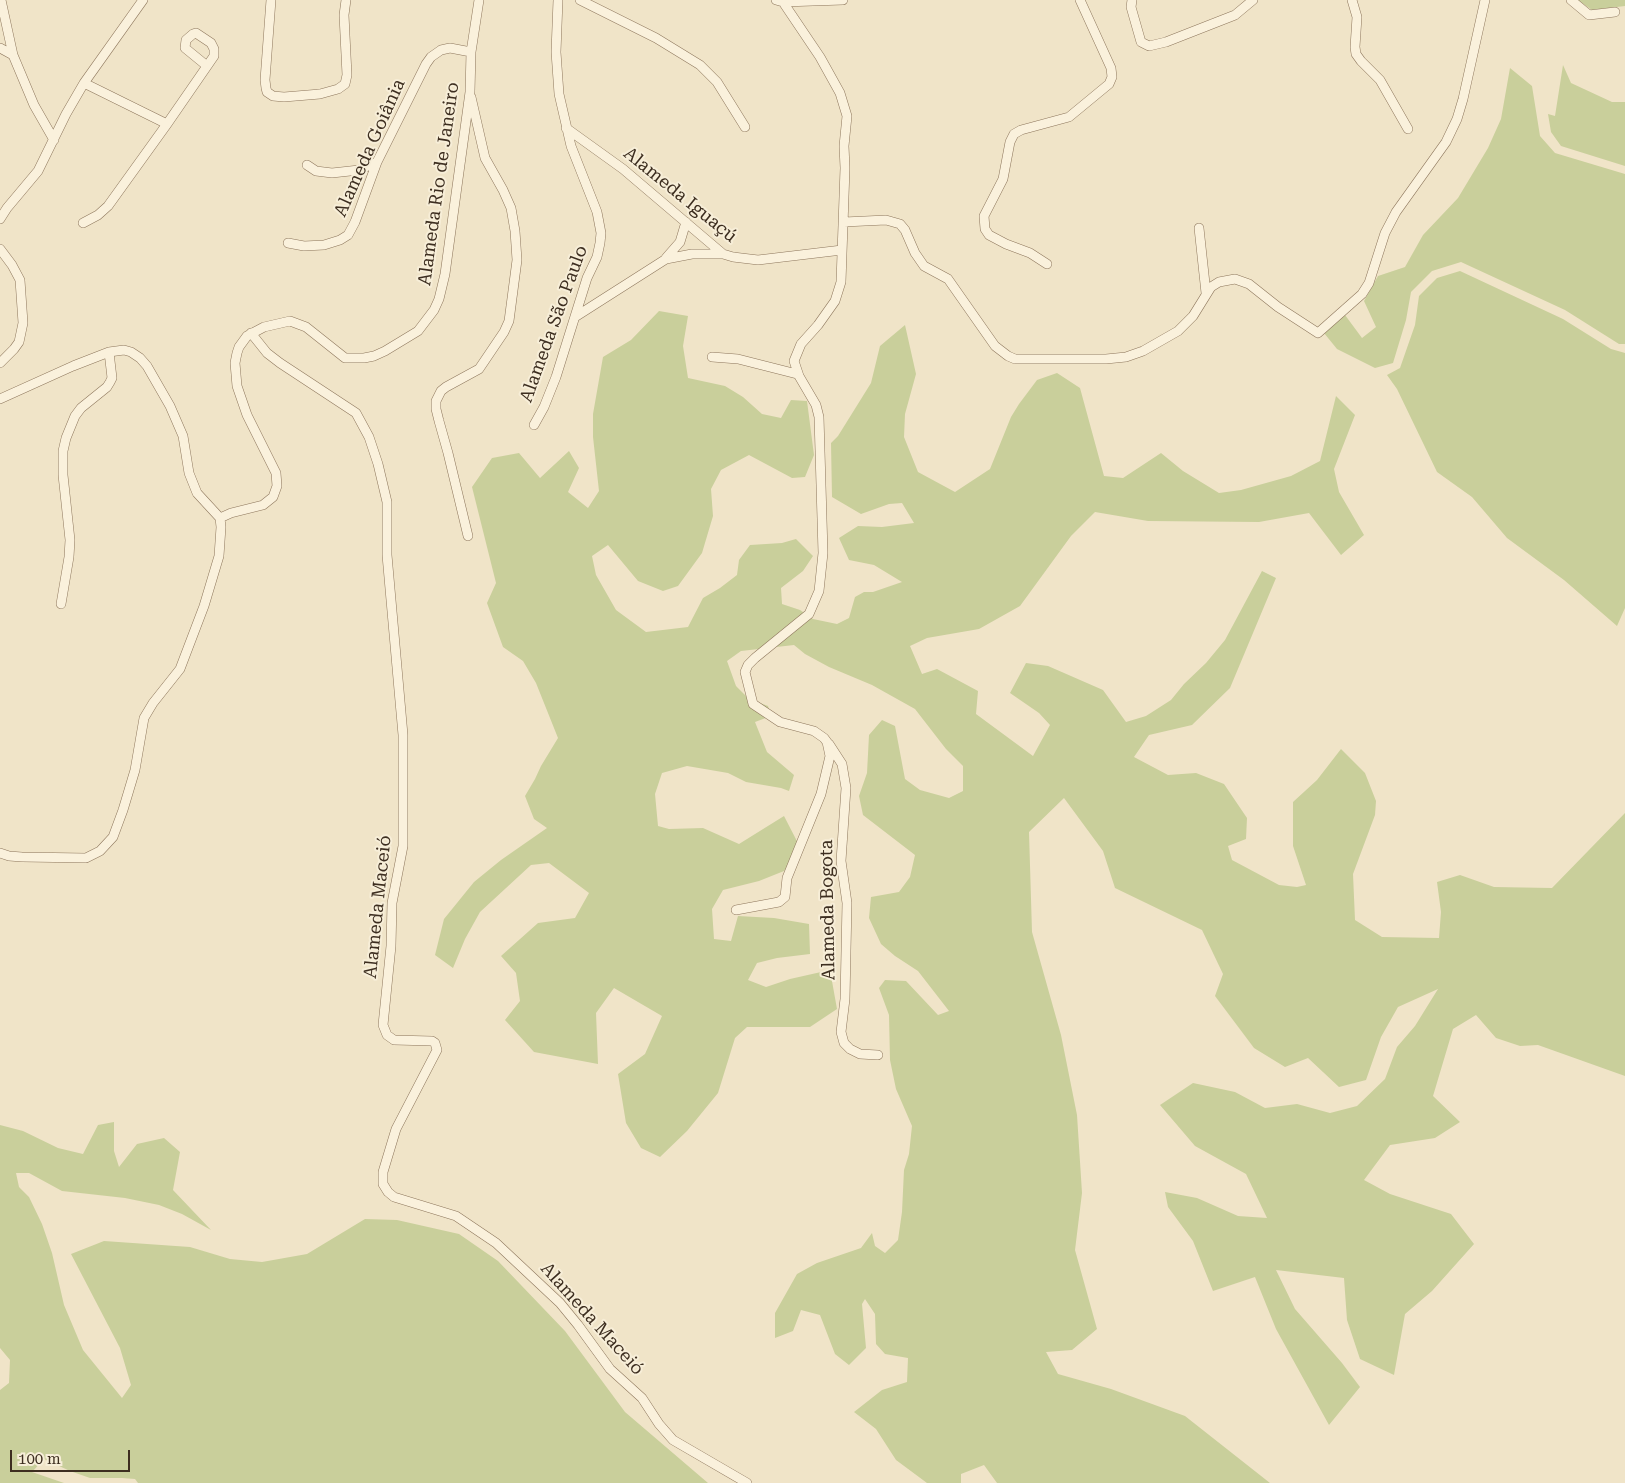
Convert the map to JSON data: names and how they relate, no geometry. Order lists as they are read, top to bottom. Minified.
{"streets":{"street":["Alameda Goiânia","Alameda Rio de Janeiro","Alameda Iguaçú","Alameda São Paulo","Alameda Maceió","Alameda Bogota"]},"crossings":[["Alameda Goiânia","Alameda Rio de Janeiro"],["Alameda Rio de Janeiro","Alameda Maceió"],["Alameda Iguaçú","Alameda São Paulo"]],"scale_bar":"100 m"}
